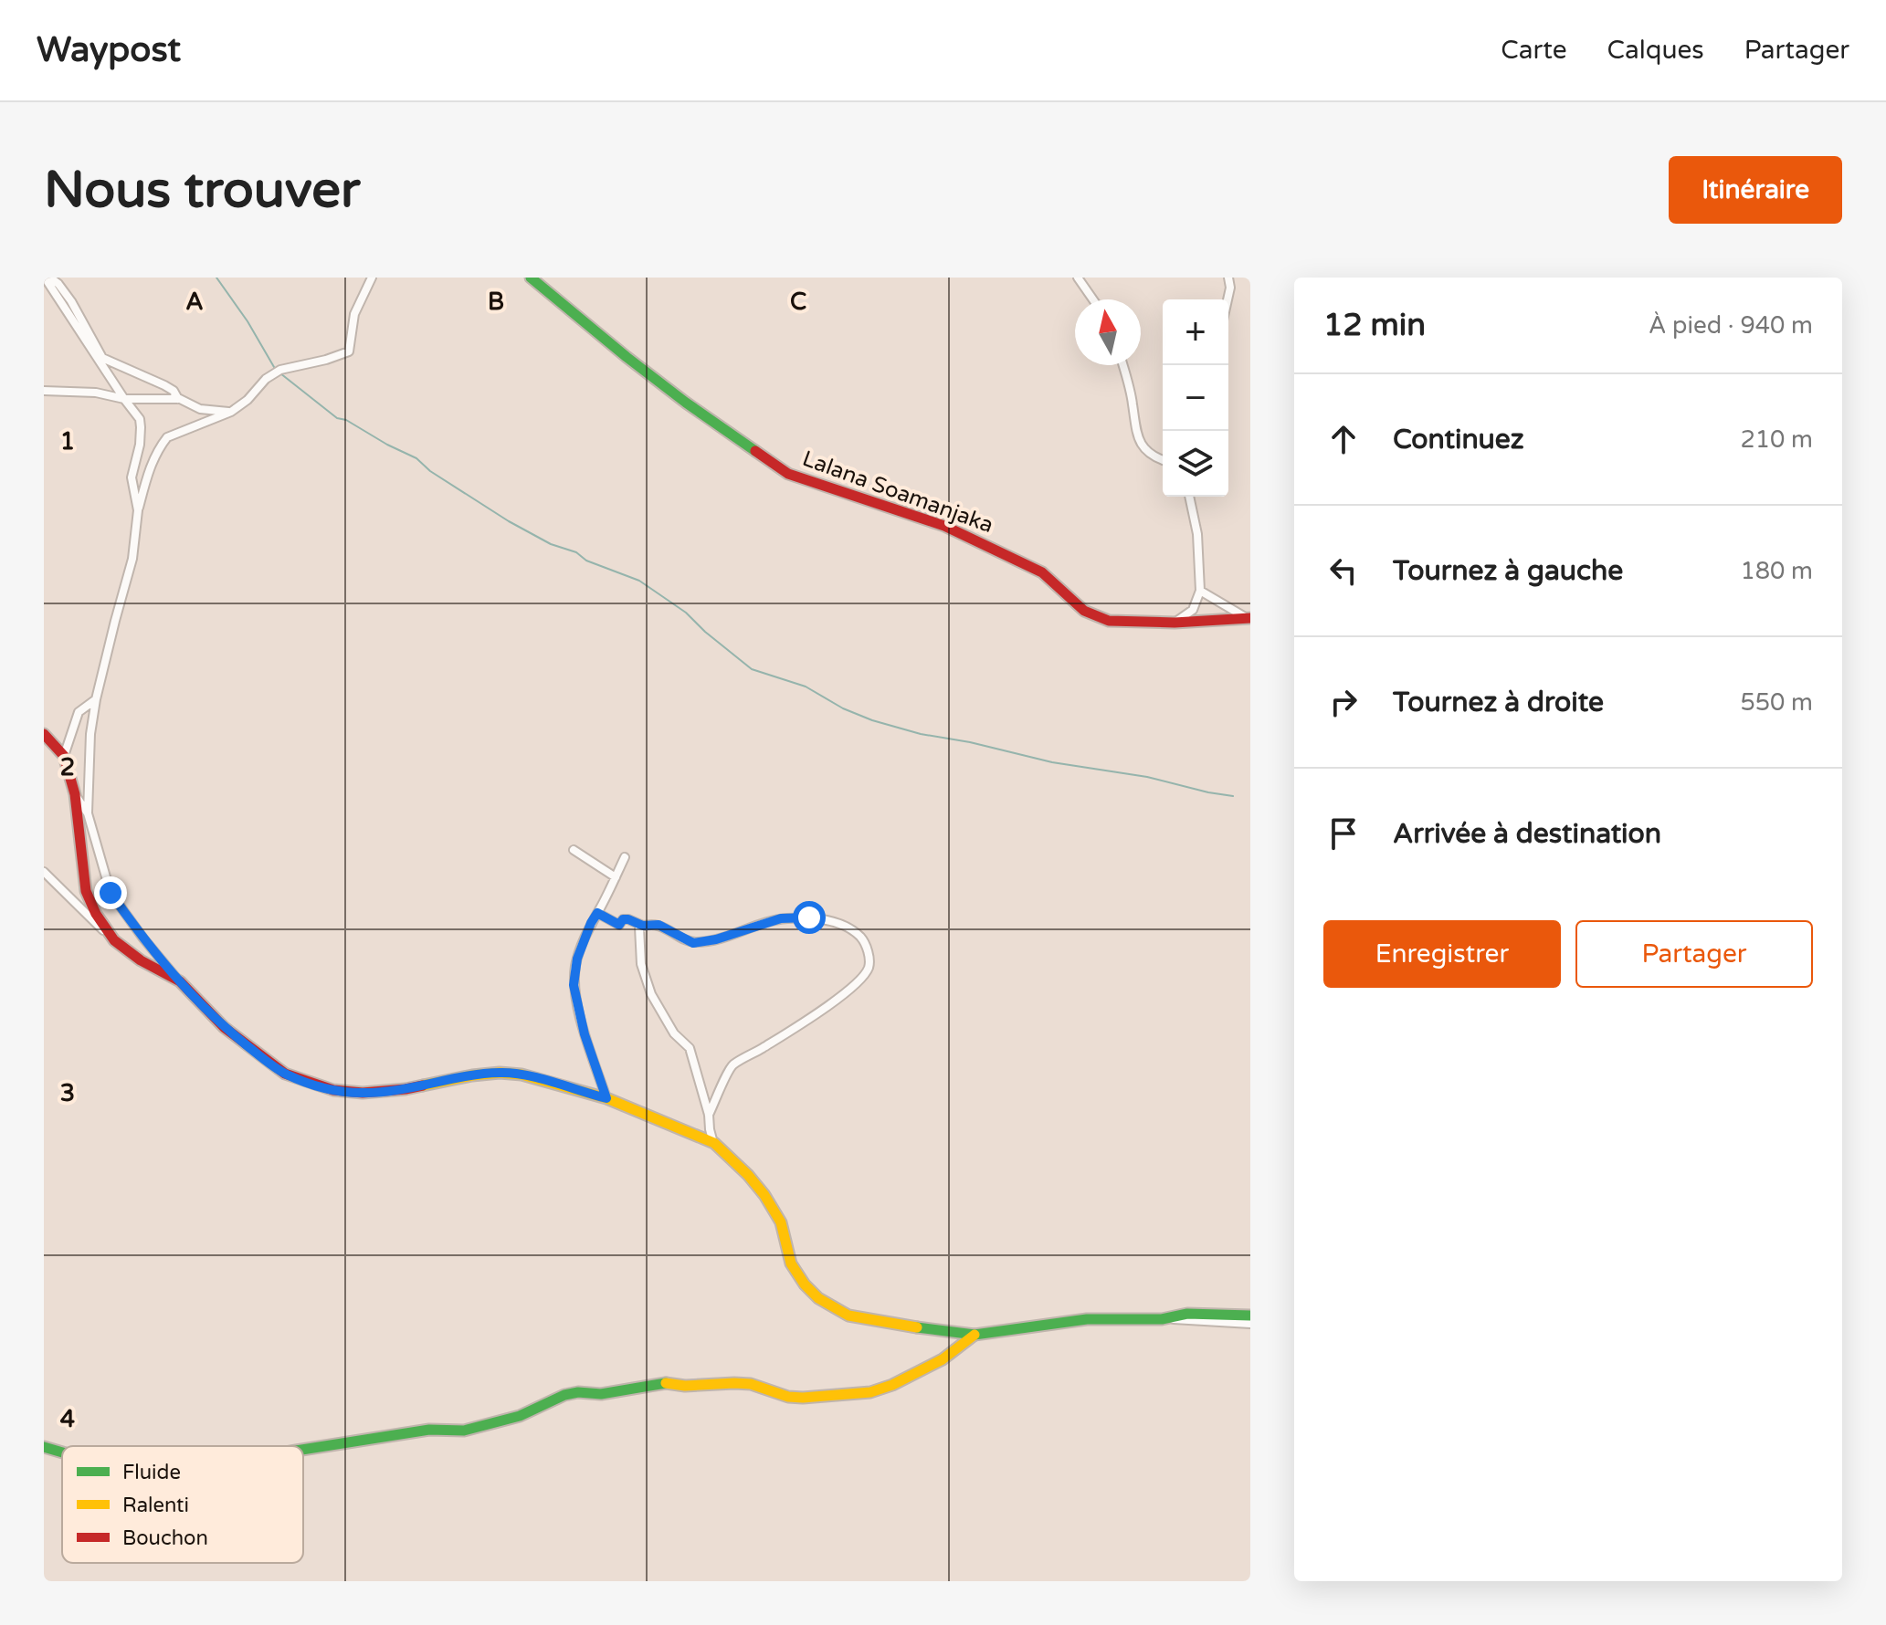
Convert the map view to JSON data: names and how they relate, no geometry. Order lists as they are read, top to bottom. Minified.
{"streets":{"street":["Lalana Soamanjaka"]},"legend":["Fluide","Ralenti","Bouchon"],"north":"top","page":{"header":"Waypost","nav":["Carte","Calques","Partager"],"buttons":["Itinéraire",["Enregistrer","Partager"]],"title":"Nous trouver","heading":["12 min","À pied · 940 m"],"map_buttons":["+","−"],"list":[["Continuez","210 m"],["Tournez à gauche","180 m"],["Tournez à droite","550 m"],"Arrivée à destination"]},"grid":{"columns":["A","B","C"],"rows":["1","2","3","4"]}}
